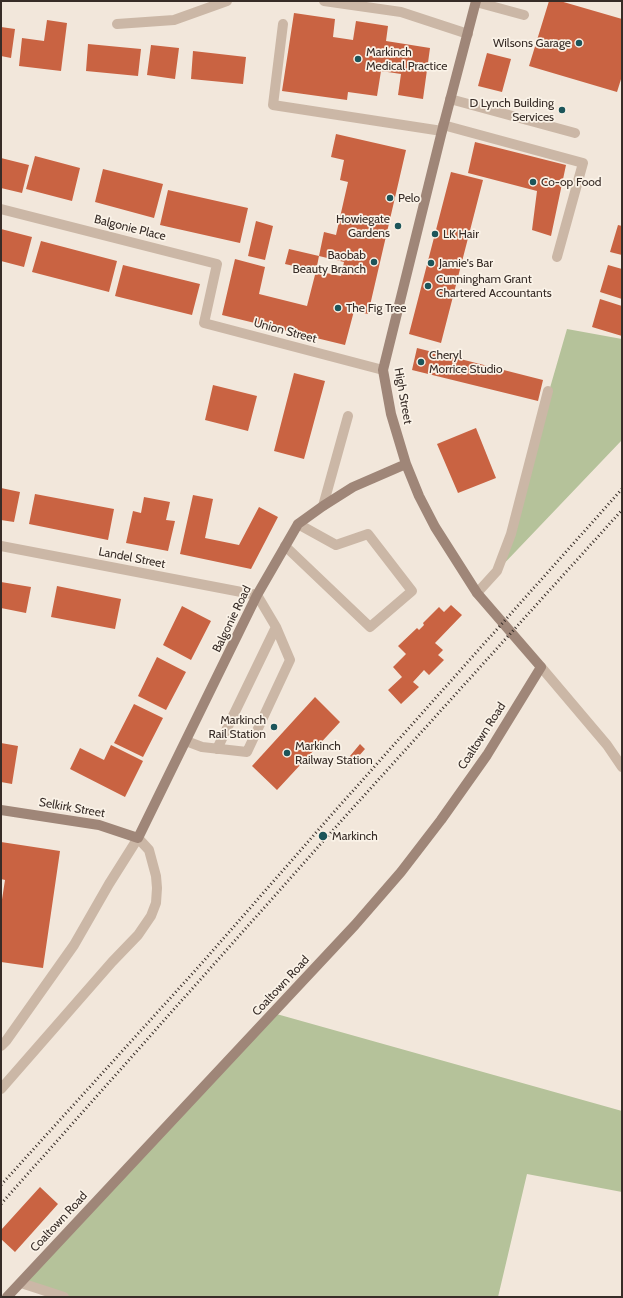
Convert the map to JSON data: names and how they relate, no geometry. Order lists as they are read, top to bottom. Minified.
{"streets":{"main road":["High Street","Balgonie Road","Coaltown Road","Selkirk Street"],"street":["Balgonie Place","Union Street","Landel Street"]},"crossings":[["Balgonie Place","Union Street"],["Union Street","High Street"],["High Street","Balgonie Road"],["High Street","Coaltown Road"],["Landel Street","Balgonie Road"],["Balgonie Road","Selkirk Street"]],"places":["Wilsons Garage","Markinch Medical Practice","D Lynch Building Services","Co-op Food","Pelo","Howiegate Gardens","LK Hair","Baobab Beauty Branch","Jamie's Bar","Cunningham Grant Chartered Accountants","The Fig Tree","Cheryl Morrice Studio","Markinch Rail Station","Markinch Railway Station","Markinch"]}
